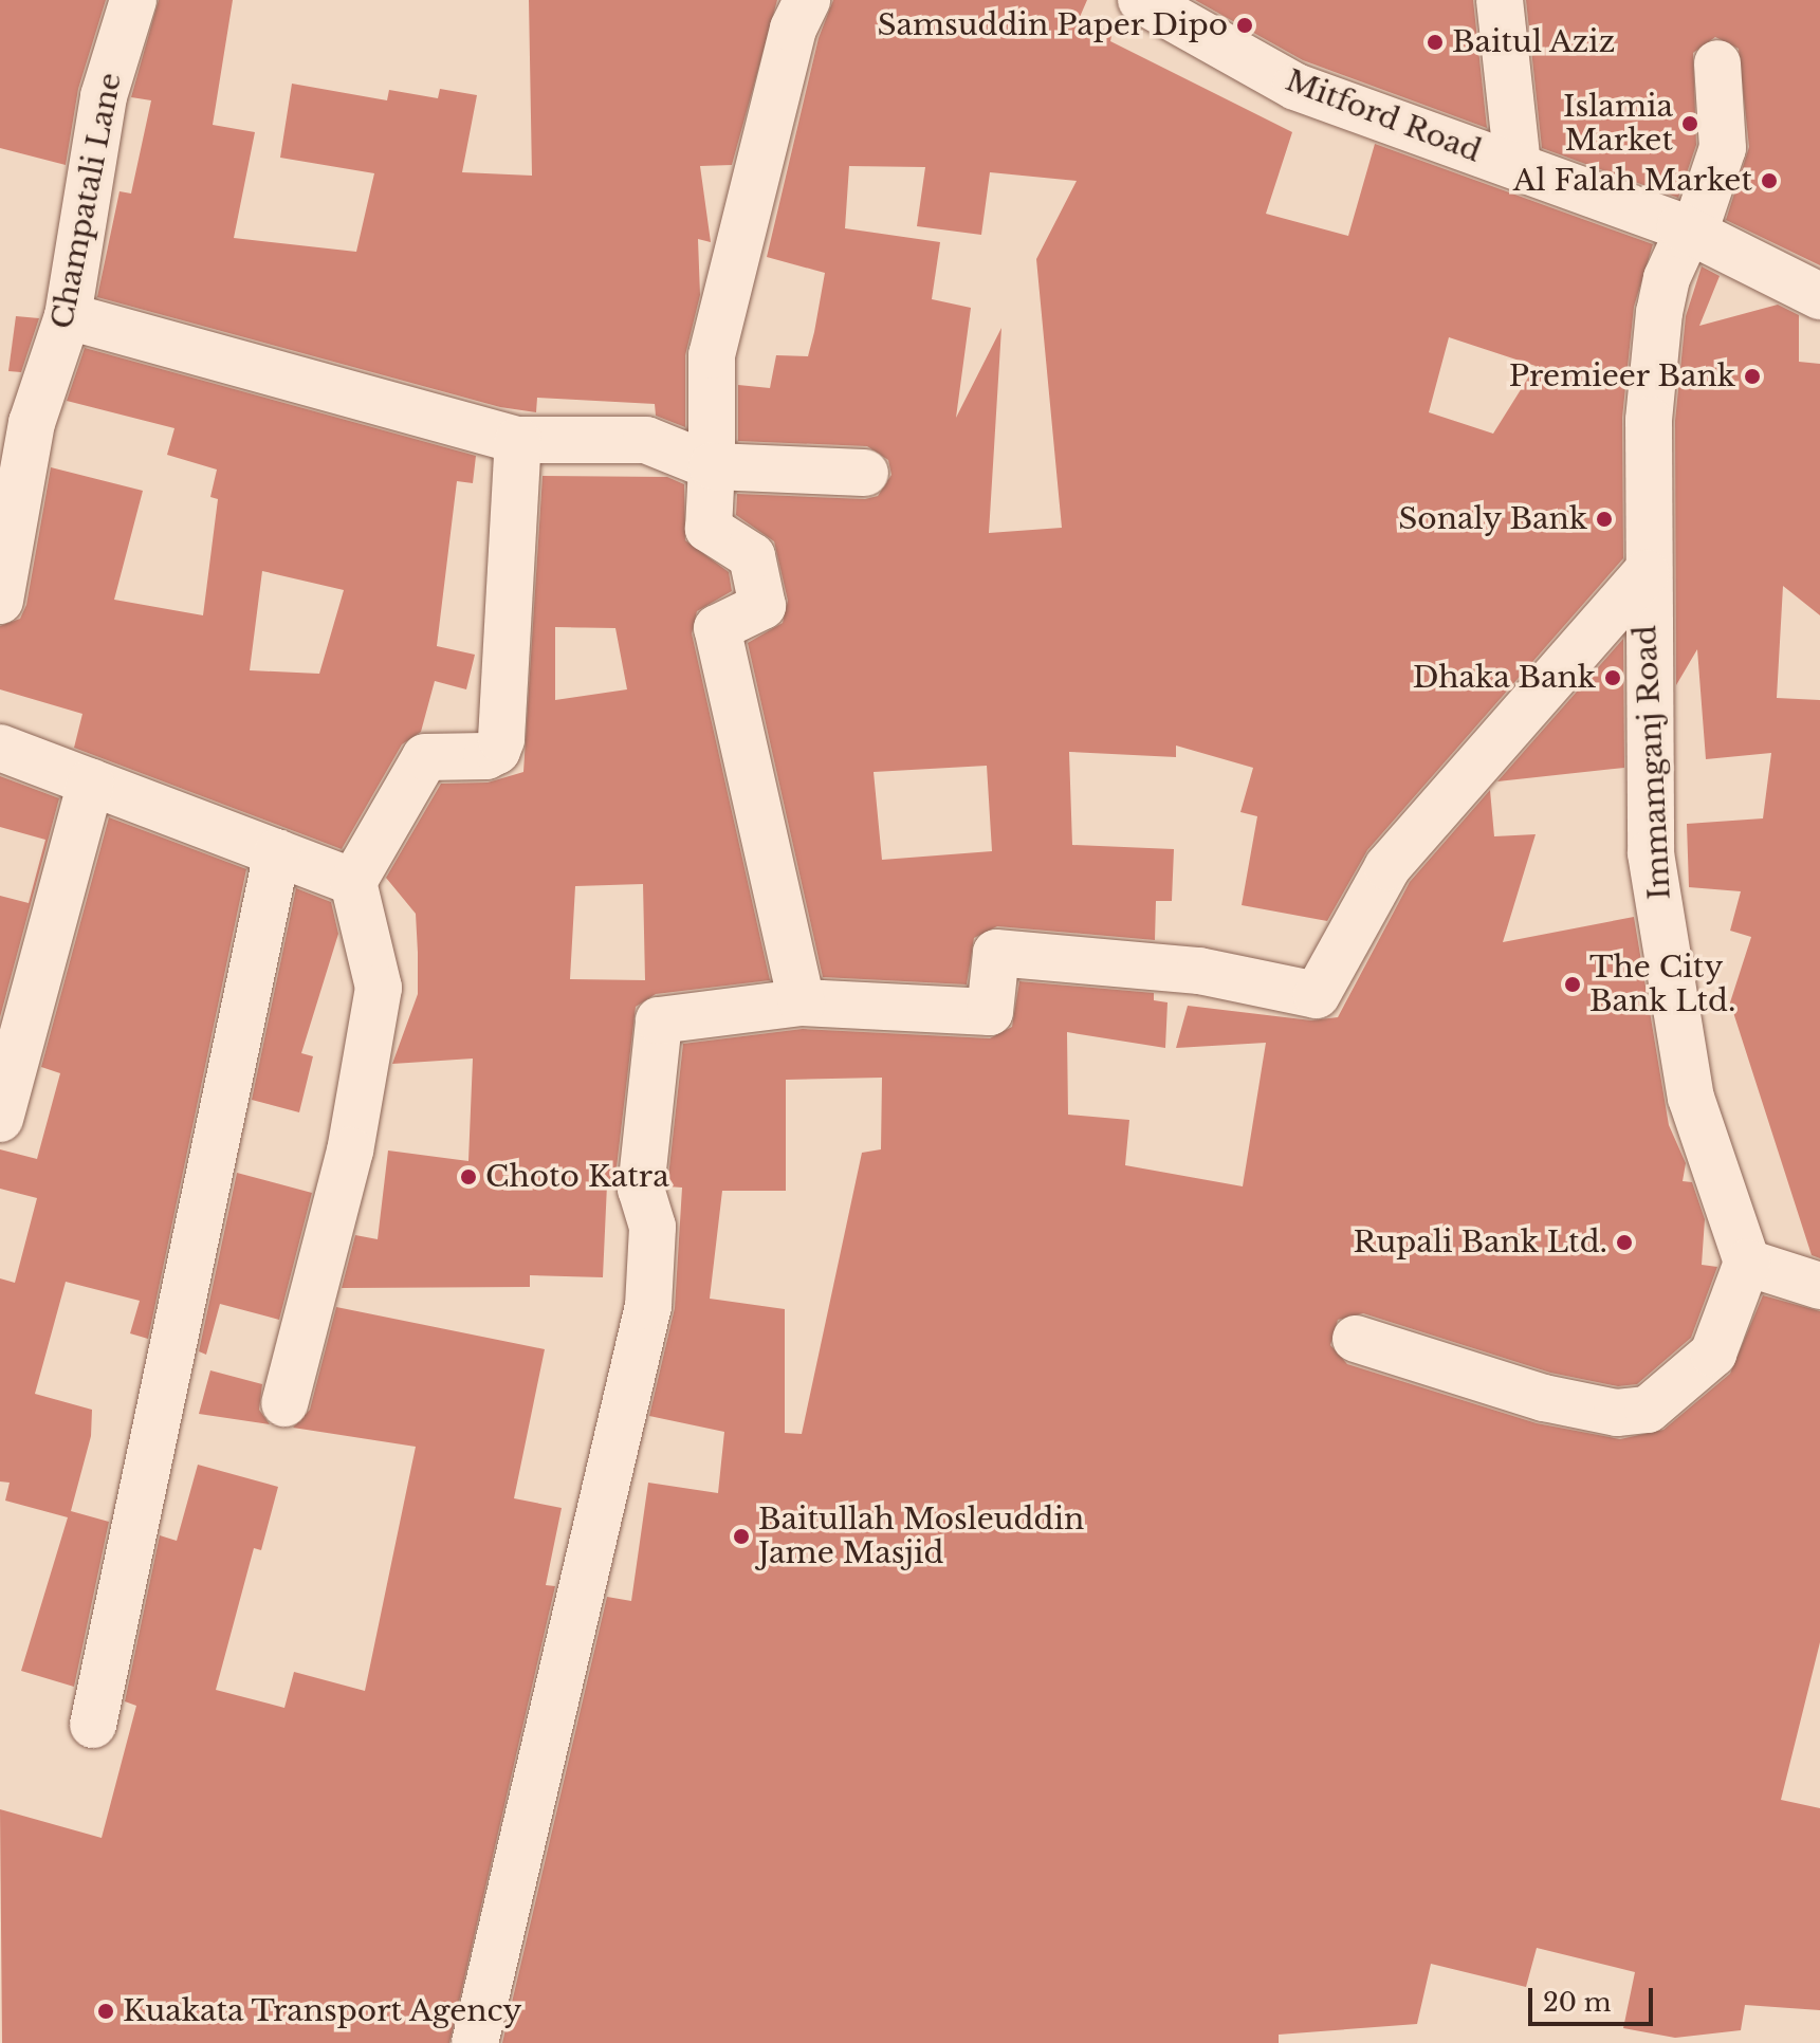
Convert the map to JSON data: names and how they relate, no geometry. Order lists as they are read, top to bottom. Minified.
{"streets":{"street":["Mitford Road","Champatali Lane","Immamganj Road"]},"crossings":[["Mitford Road","Immamganj Road"]],"places":["Samsuddin Paper Dipo","Baitul Aziz","Islamia Market","Al Falah Market","Premieer Bank","Sonaly Bank","Dhaka Bank","The City Bank Ltd.","Choto Katra","Rupali Bank Ltd.","Baitullah Mosleuddin Jame Masjid","Kuakata Transport Agency"],"scale_bar":"20 m"}
